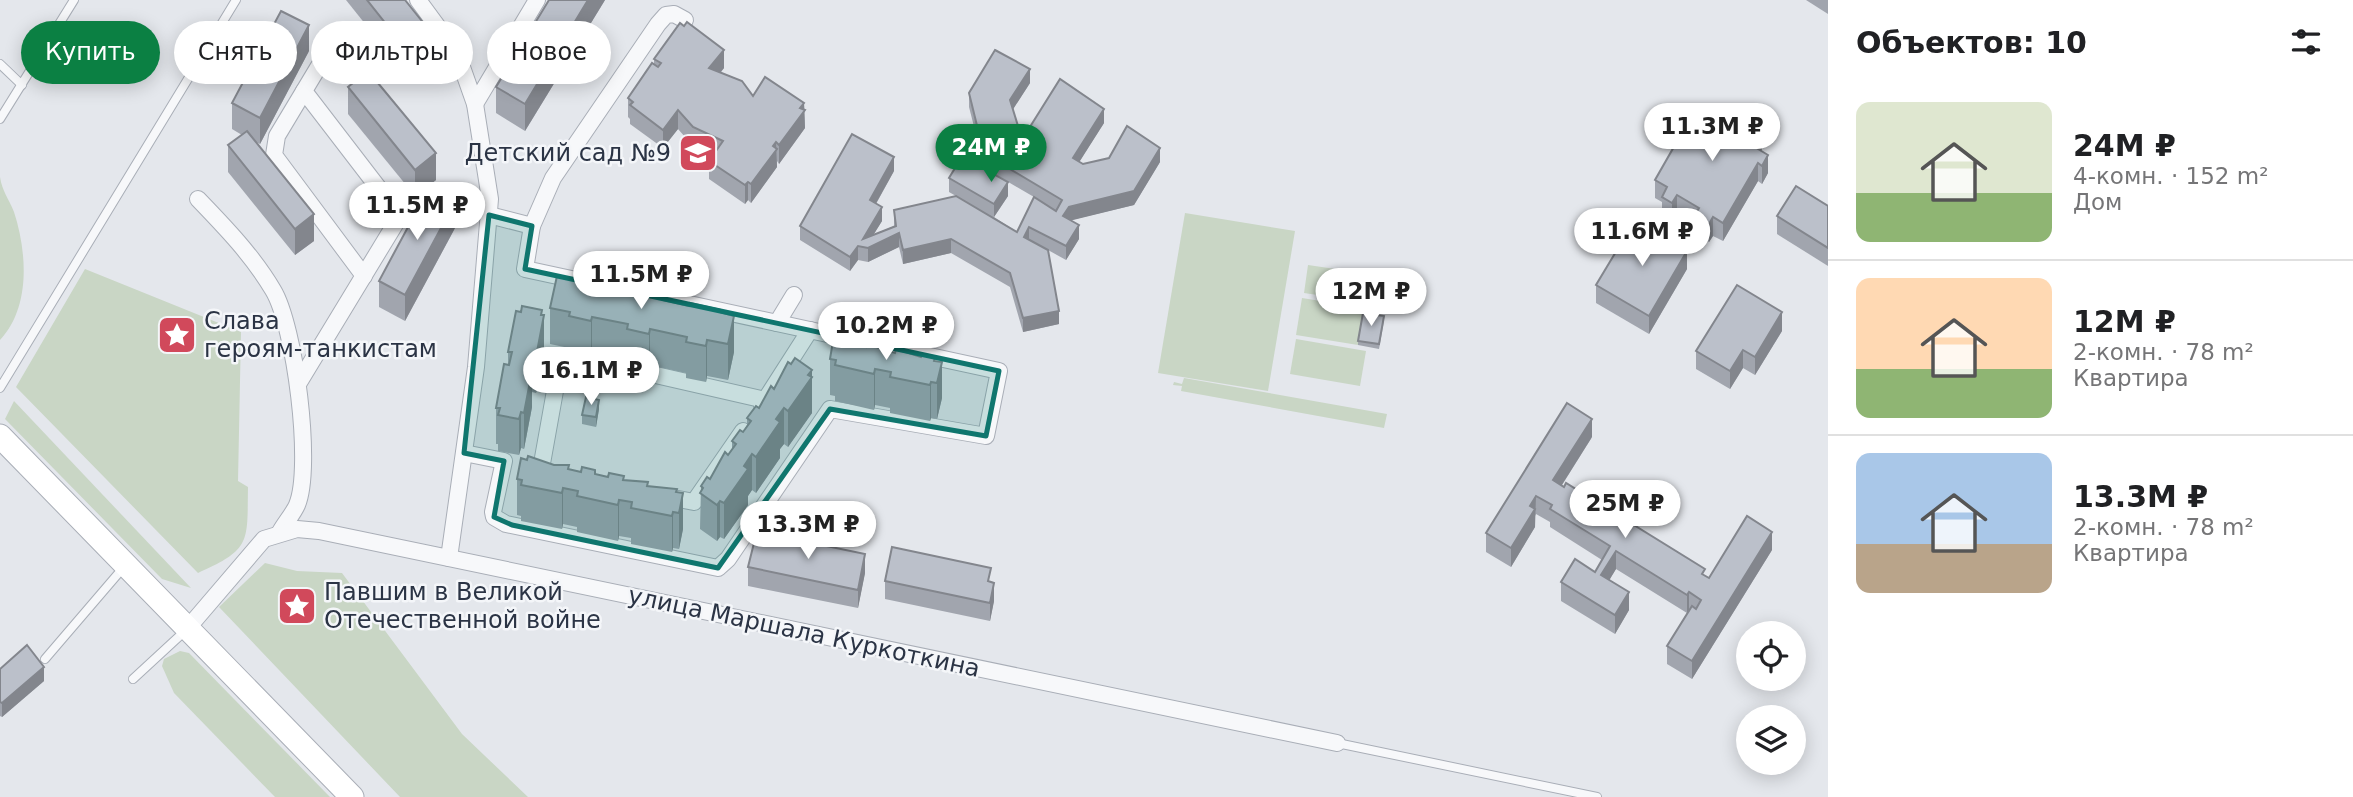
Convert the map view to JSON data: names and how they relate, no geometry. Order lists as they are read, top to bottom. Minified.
{"streets":{"street":["улица Маршала Куркоткина"]},"places":{"school or university":["Детский сад №9"],"place":["Слава героям-танкистам","Павшим в Великой Отечественной войне"]},"page":{"heading":"Объектов: 10","chip":["Купить","Снять","Фильтры","Новое"],"list":[{"name":"24M ₽","note":"4-комн. · 152 m² · Дом"},{"name":"12M ₽","note":"2-комн. · 78 m² · Квартира"},{"name":"13.3M ₽","note":"2-комн. · 78 m² · Квартира"}],"price":["11.3M ₽","24M ₽","11.5M ₽","11.6M ₽","11.5M ₽","12M ₽","10.2M ₽","16.1M ₽","25M ₽","13.3M ₽"]}}
